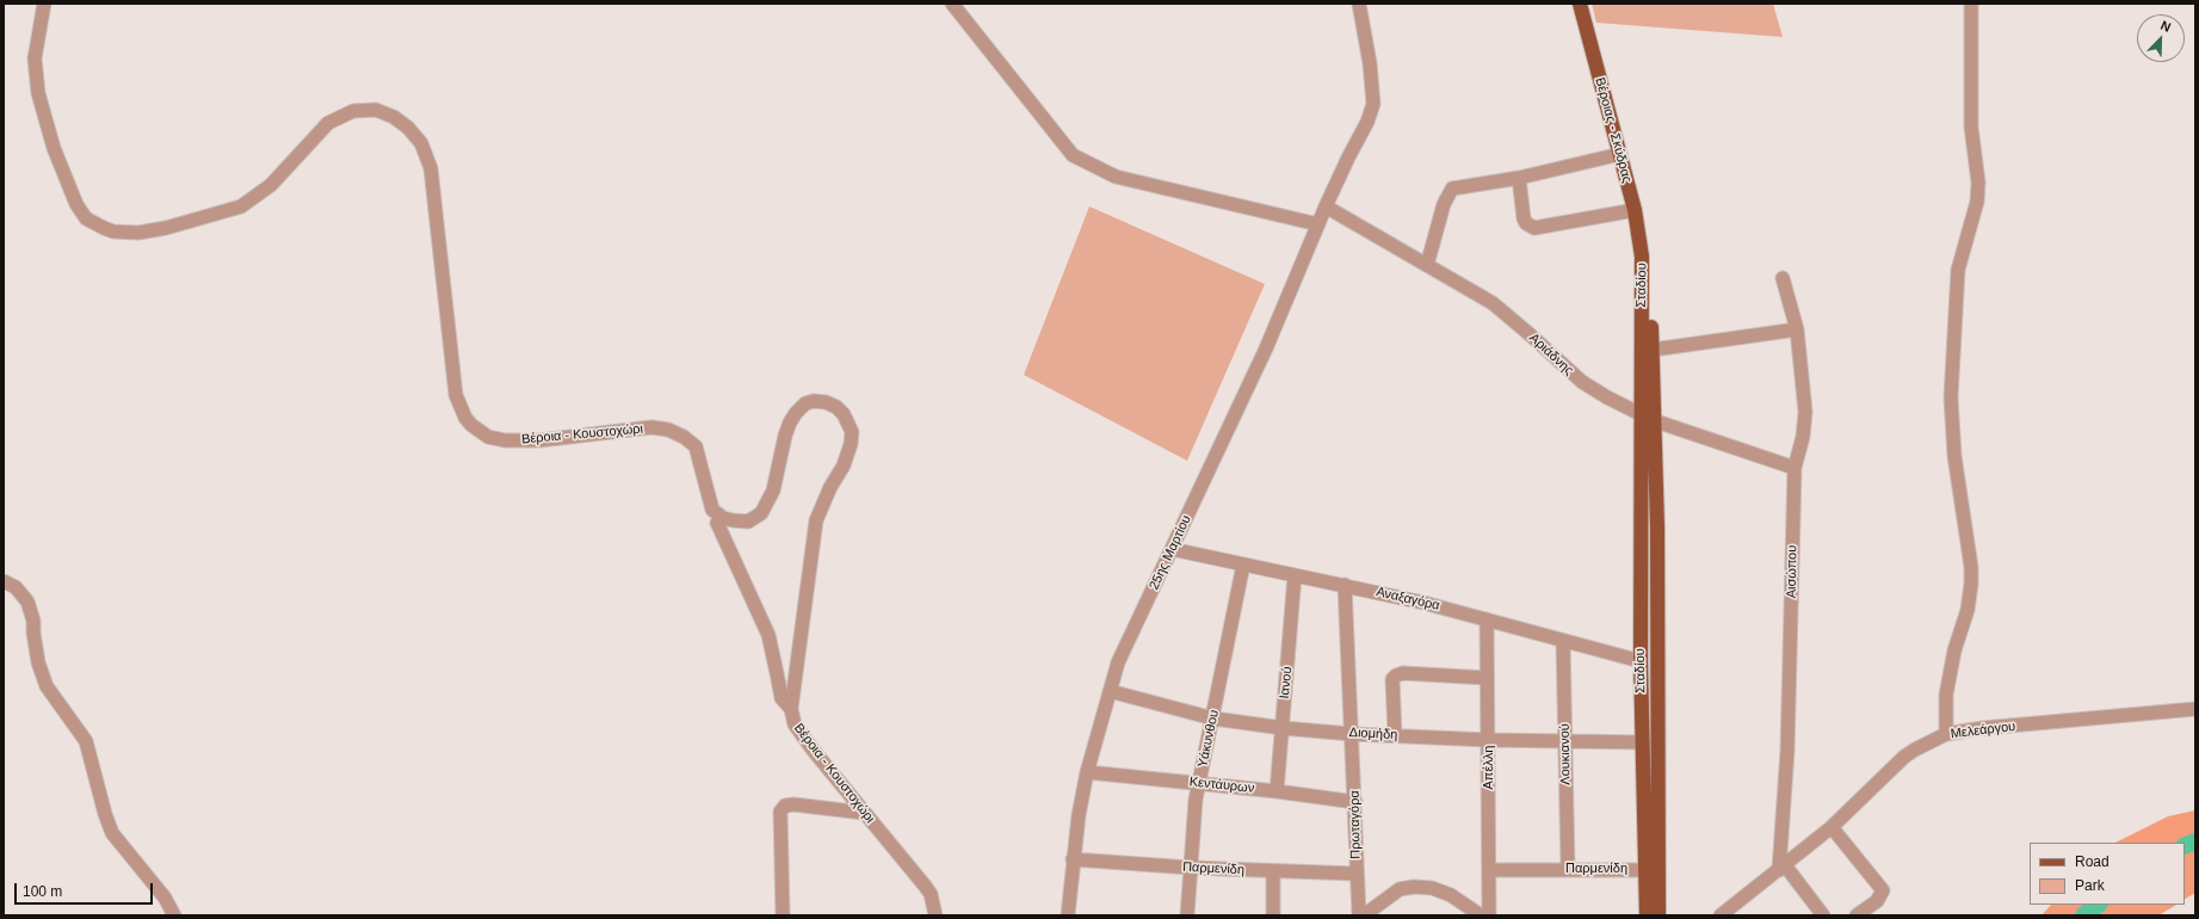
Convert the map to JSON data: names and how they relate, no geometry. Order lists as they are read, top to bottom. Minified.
{"streets":{"main road":["Βέροιας - Σκύδρας","Σταδίου"],"street":["Αριάδνης","Βέροια - Κουστοχώρι","25ης Μαρτίου","Αισώπου","Αναξαγόρα","Ιανού","Μελεάργου","Διομήδη","Υάκυνθου","Λουκιανού","Απέλλη","Κεντάυρων","Πρωταγόρα","Παρμενίδη"]},"crossings":[["Βέροιας - Σκύδρας","Σταδίου"],["Σταδίου","Αριάδνης"],["Σταδίου","Αναξαγόρα"],["Σταδίου","Διομήδη"],["Σταδίου","Παρμενίδη"],["Αριάδνης","25ης Μαρτίου"],["Αριάδνης","Αισώπου"],["25ης Μαρτίου","Αναξαγόρα"],["25ης Μαρτίου","Διομήδη"],["25ης Μαρτίου","Κεντάυρων"],["25ης Μαρτίου","Παρμενίδη"],["Αισώπου","Μελεάργου"],["Αναξαγόρα","Ιανού"],["Αναξαγόρα","Υάκυνθου"],["Αναξαγόρα","Λουκιανού"],["Αναξαγόρα","Απέλλη"],["Αναξαγόρα","Πρωταγόρα"],["Ιανού","Διομήδη"],["Ιανού","Κεντάυρων"],["Διομήδη","Υάκυνθου"],["Διομήδη","Λουκιανού"],["Διομήδη","Απέλλη"],["Διομήδη","Πρωταγόρα"],["Υάκυνθου","Κεντάυρων"],["Υάκυνθου","Παρμενίδη"],["Λουκιανού","Παρμενίδη"],["Απέλλη","Παρμενίδη"],["Κεντάυρων","Πρωταγόρα"],["Πρωταγόρα","Παρμενίδη"]],"legend":["Road","Park"],"scale_bar":"100 m","north":"top right"}
